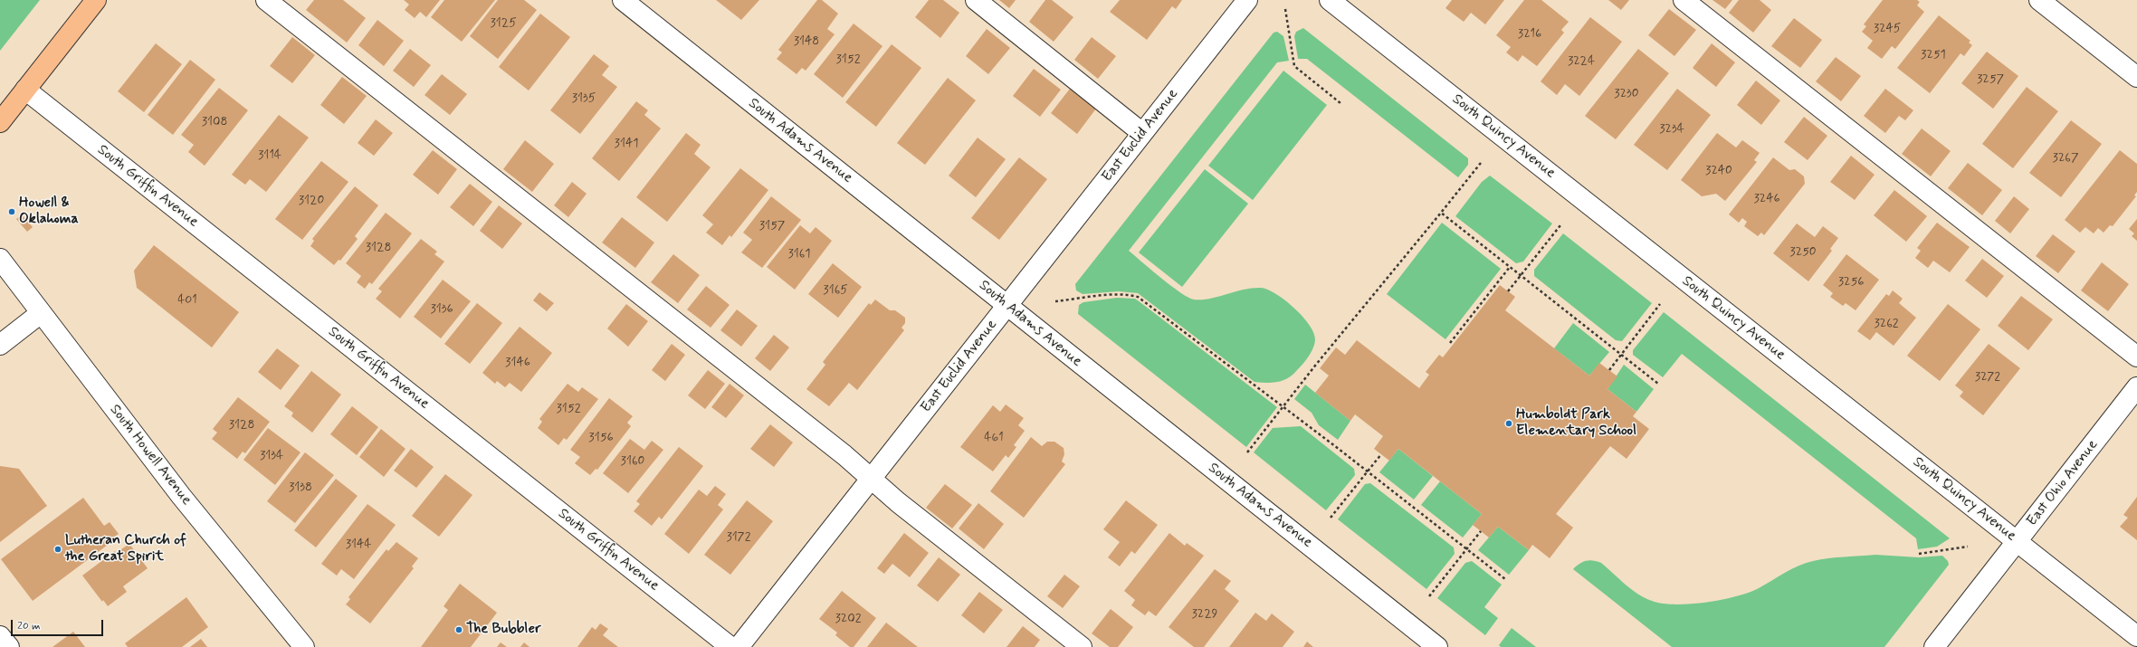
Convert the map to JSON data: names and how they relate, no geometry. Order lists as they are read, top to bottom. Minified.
{"streets":{"street":["East Euclid Avenue","South Quincy Avenue","South Adams Avenue","South Griffin Avenue","South Howell Avenue","East Ohio Avenue"]},"crossings":[["East Euclid Avenue","South Adams Avenue"],["South Quincy Avenue","East Ohio Avenue"]],"places":["Howell & Oklahoma","Humboldt Park Elementary School","Lutheran Church of the Great Spirit","The Bubbler"],"house_numbers":["3125","3245","3216","3148","3251","3152","3224","3257","3230","3135","3108","3234","3141","3114","3267","3240","3246","3120","3157","3128","3250","3161","3256","3165","401","3136","3262","3146","3272","3152","3128","3156","461","3134","3160","3138","3172","3144","3229","3202"],"scale_bar":"20 m"}
